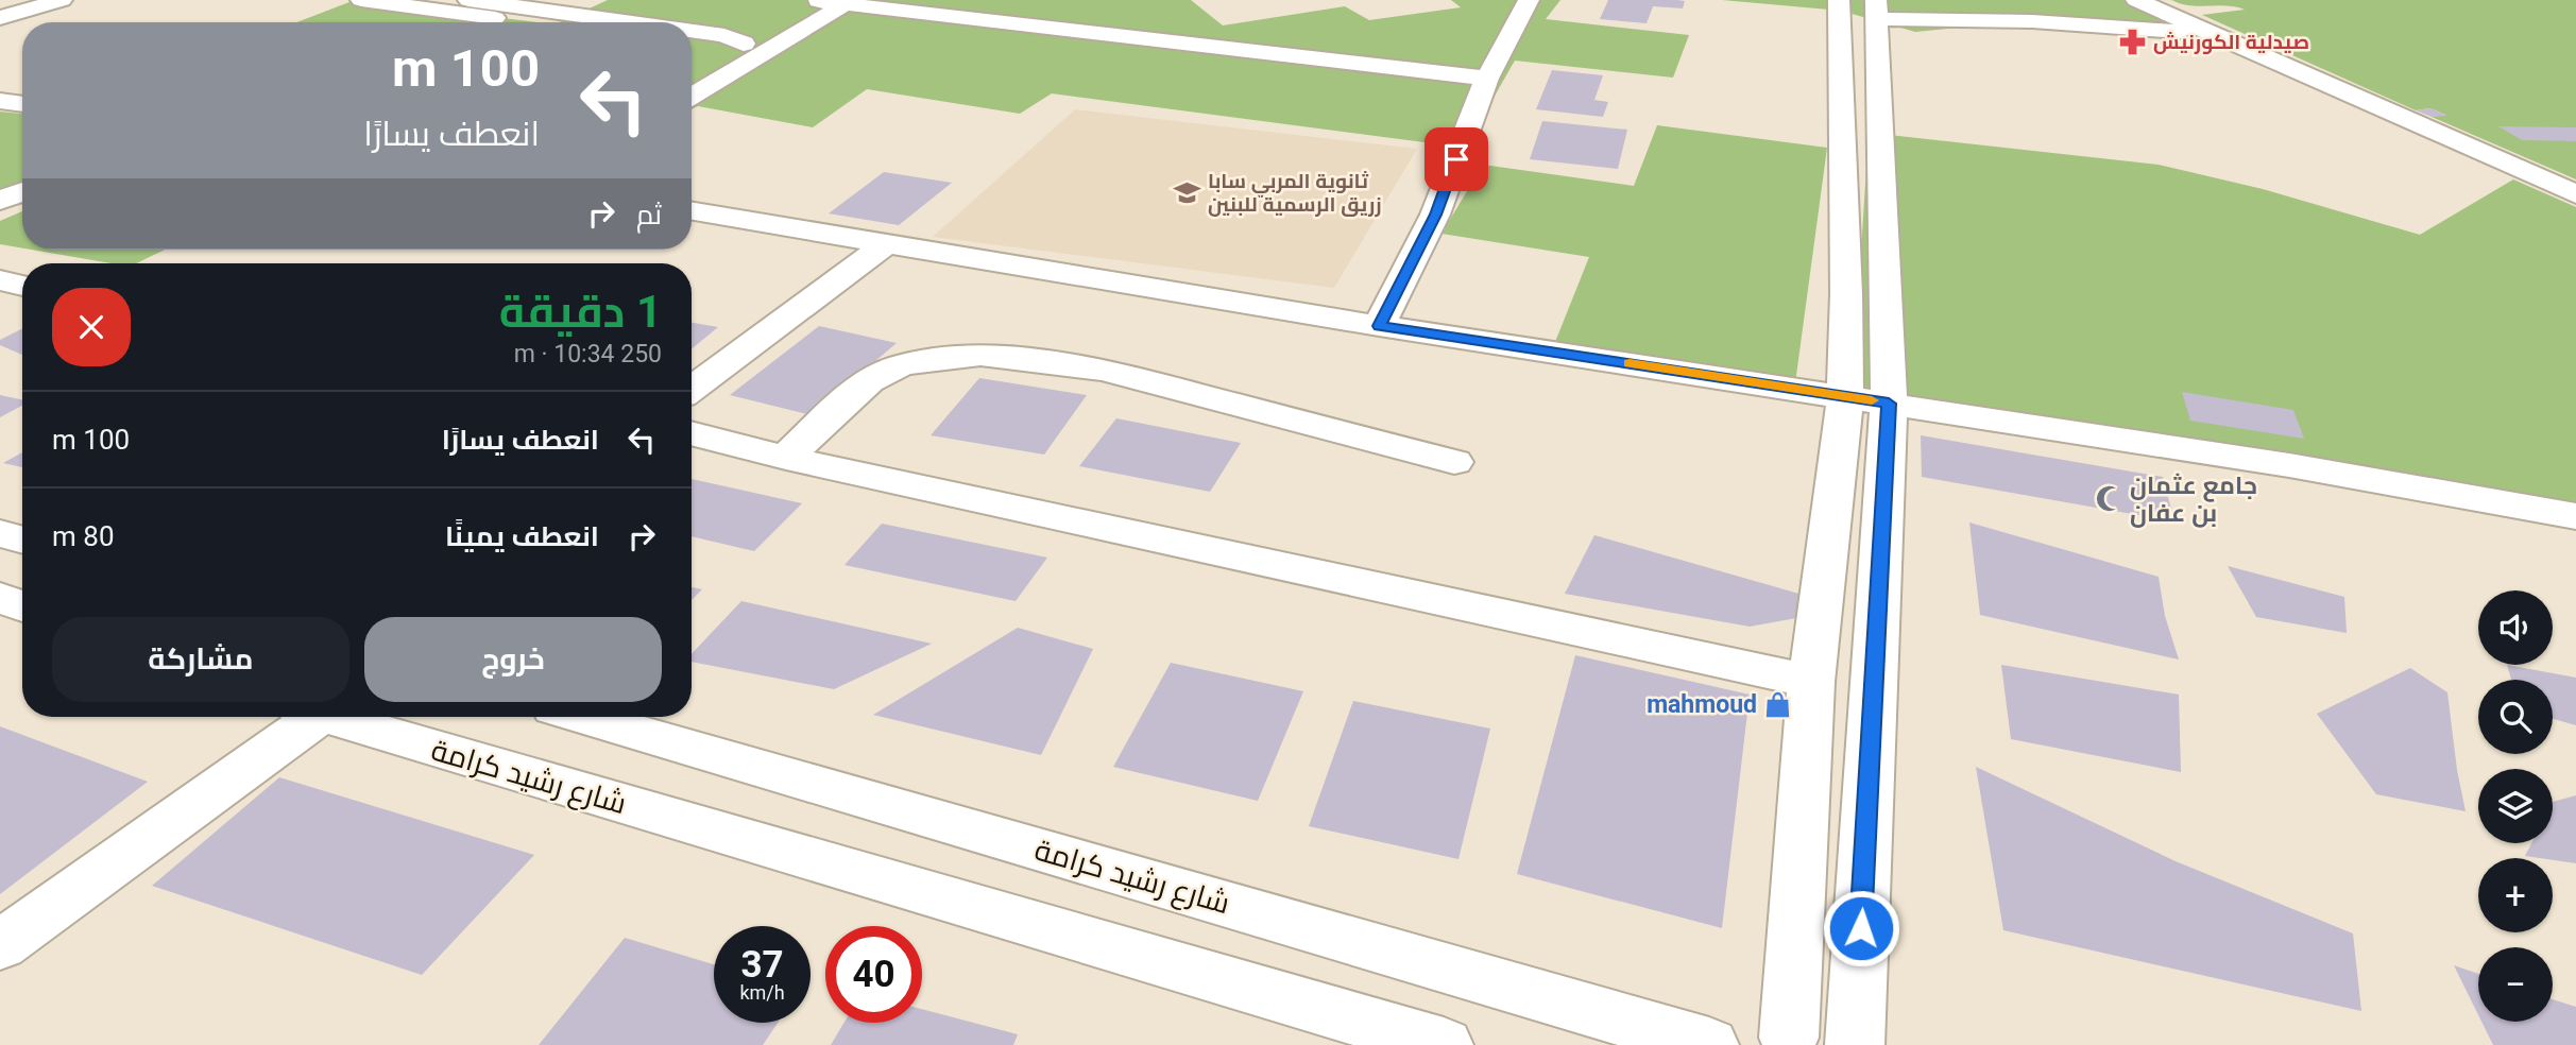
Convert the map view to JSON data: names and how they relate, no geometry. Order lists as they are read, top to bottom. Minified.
{"streets":{"street":["شارع رشيد كرامة"]},"places":{"pharmacy":["صيدلية الكورنيش"],"school or university":["ثانوية المربي سابا زريق الرسمية للبنين"],"mosque":["جامع عثمان بن عفان"],"shop":["mahmoud"]},"page":{"turn":["100 m","انعطف يسارًا"],"then":"ثم","heading":["1 دقيقة","250 m · 10:34"],"list":[{"name":"انعطف يسارًا","value":"100 m"},{"name":"انعطف يمينًا","value":"80 m"}],"map_buttons":["+","−"],"buttons":["خروج","مشاركة"],"speed":"37 km/h","limit":"40"}}
